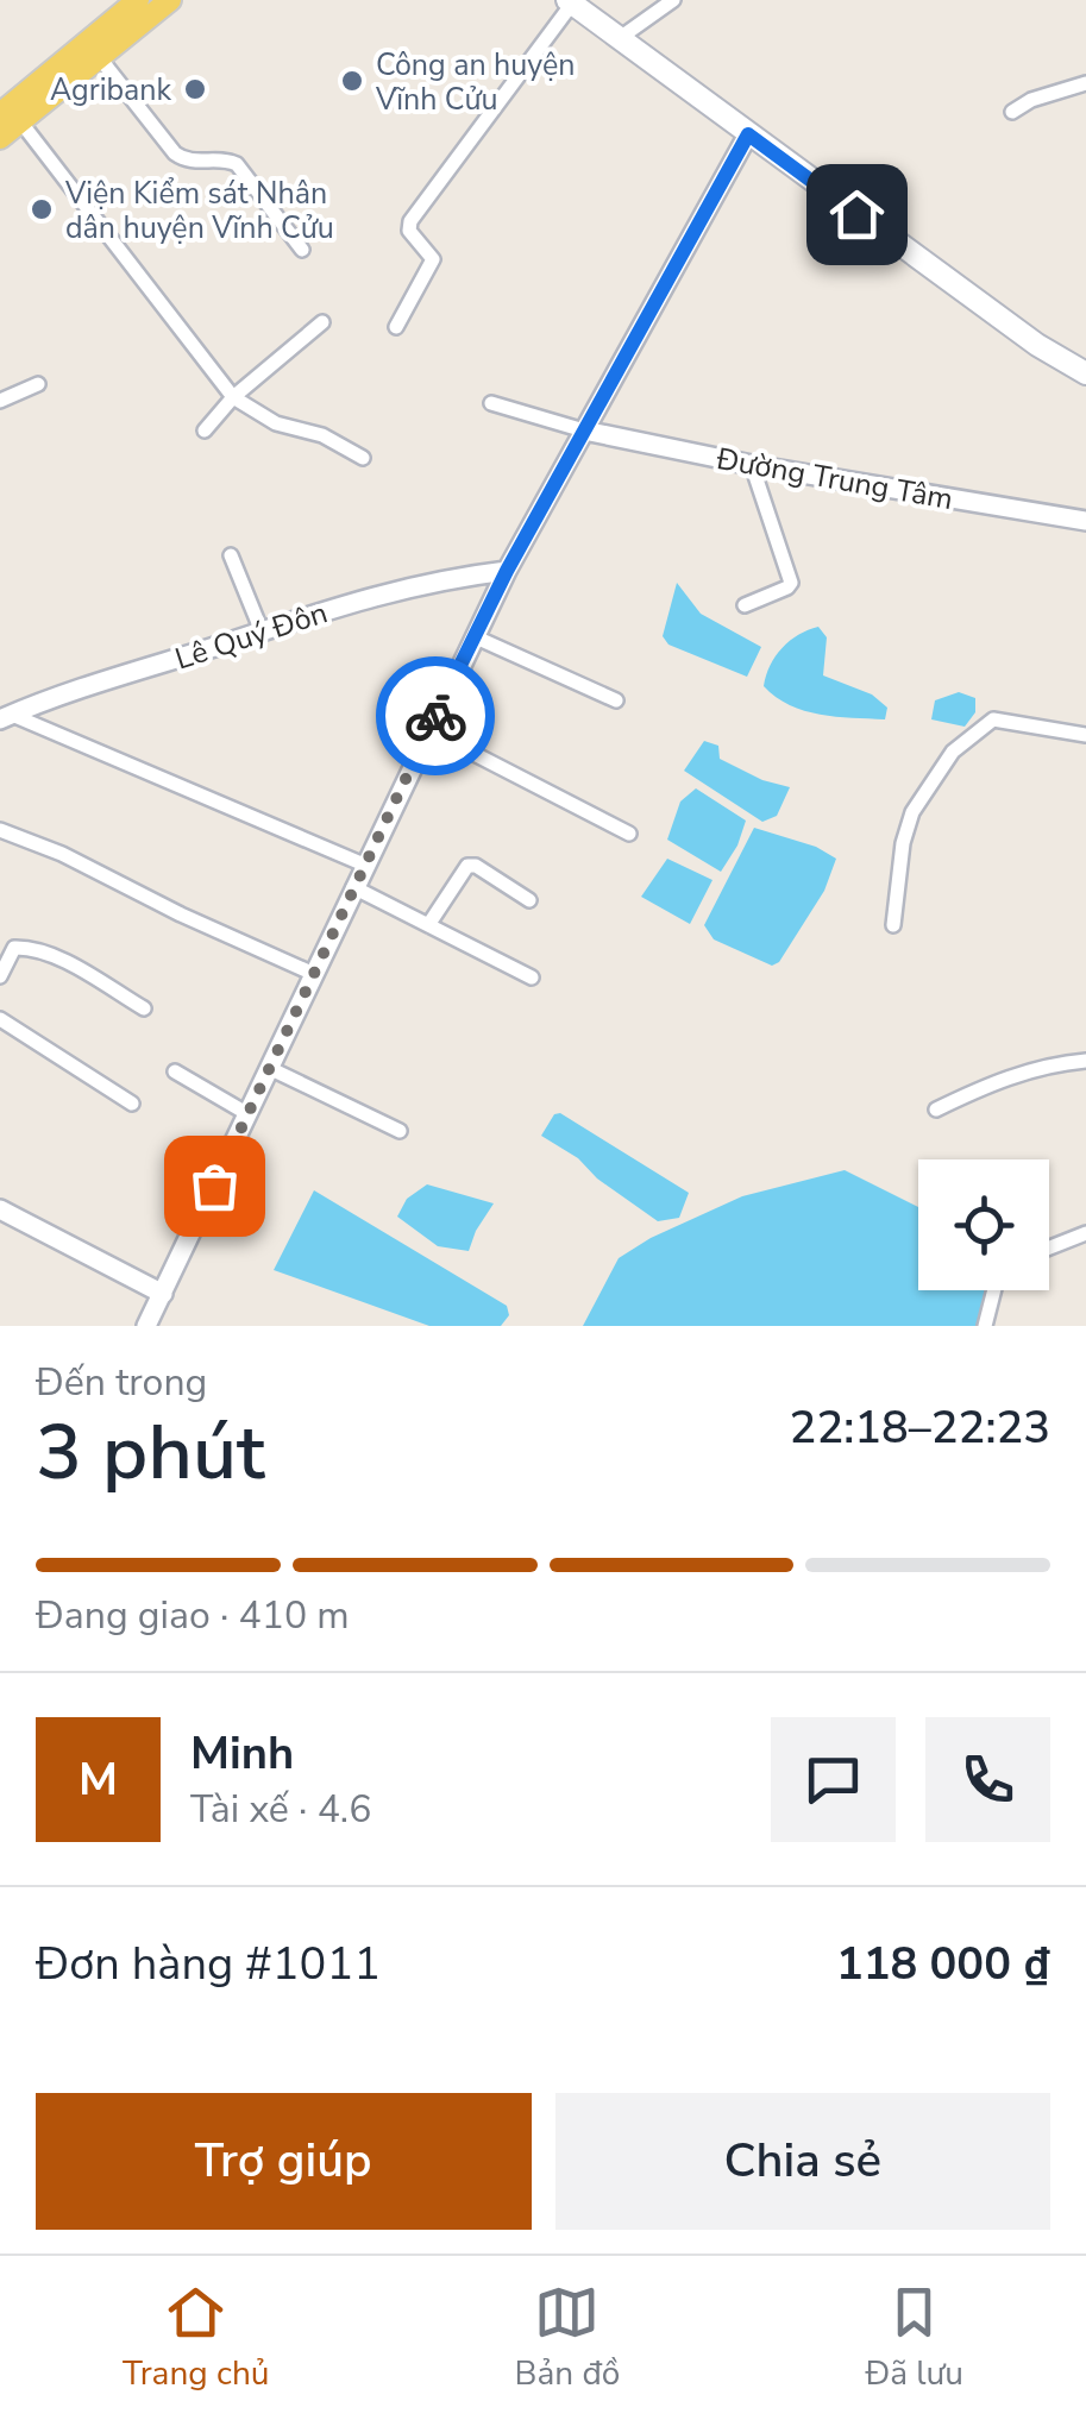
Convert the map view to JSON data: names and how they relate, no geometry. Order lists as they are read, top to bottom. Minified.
{"streets":{"street":["Đường Trung Tâm","Lê Quý Đôn"]},"places":["Công an huyện Vĩnh Cửu","Agribank","Viện Kiểm sát Nhân dân huyện Vĩnh Cửu"],"page":{"heading":["3 phút","Đến trong","22:18–22:23"],"panel":["Minh","Tài xế · 4.6","Đơn hàng #1011","118 000 ₫"],"bar":"Đang giao · 410 m","round":"M","buttons":["Trợ giúp","Chia sẻ"],"tabs":["Trang chủ","Bản đồ","Đã lưu"]}}
